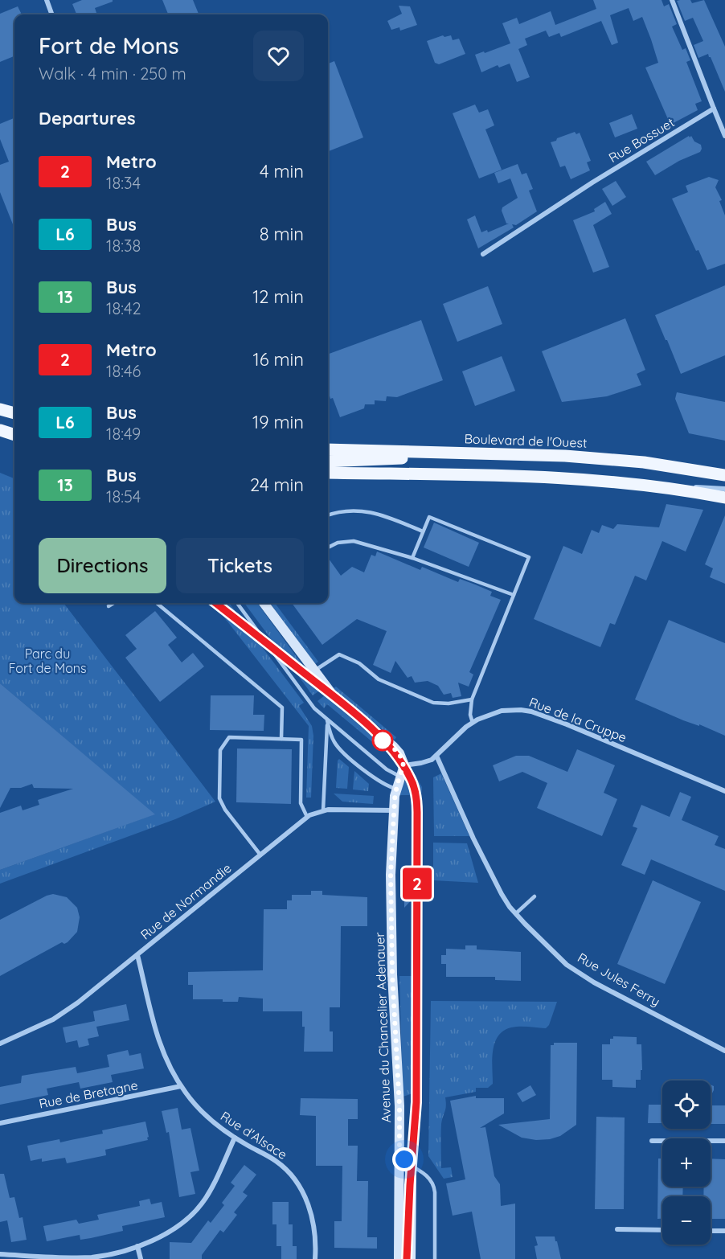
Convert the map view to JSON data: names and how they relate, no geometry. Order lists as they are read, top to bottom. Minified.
{"streets":{"main road":["Boulevard de l'Ouest","Avenue du Chancelier Adenauer"],"street":["Rue Bossuet","Rue de la Cruppe","Rue de Normandie","Rue Jules Ferry","Rue de Bretagne","Rue d'Alsace"]},"crossings":[["Rue de la Cruppe","Rue Jules Ferry"],["Rue de la Cruppe","Avenue du Chancelier Adenauer"],["Rue de Normandie","Avenue du Chancelier Adenauer"],["Rue de Normandie","Rue d'Alsace"],["Rue de Bretagne","Rue d'Alsace"]],"parks":["Parc du Fort de Mons"],"lines":["metro line 2"],"page":{"on_map":"2","heading":[["Fort de Mons","Walk · 4 min · 250 m"],"Departures"],"list":[{"mark":"2","name":"Metro","note":"18:34","value":"4 min"},{"mark":"L6","name":"Bus","note":"18:38","value":"8 min"},{"mark":"13","name":"Bus","note":"18:42","value":"12 min"},{"mark":"2","name":"Metro","note":"18:46","value":"16 min"},{"mark":"L6","name":"Bus","note":"18:49","value":"19 min"},{"mark":"13","name":"Bus","note":"18:54","value":"24 min"}],"buttons":["Directions","Tickets"],"map_buttons":["+","−"]}}
